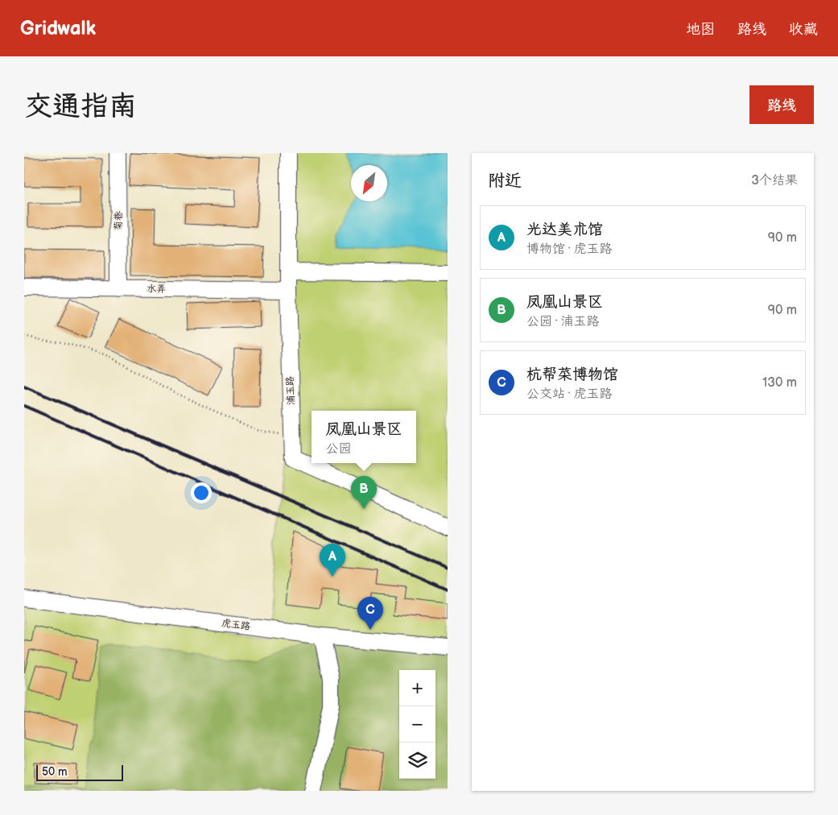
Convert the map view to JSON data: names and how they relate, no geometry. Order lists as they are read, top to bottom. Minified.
{"streets":{"street":["菊巷","水弄","浦玉路","虎玉路"]},"crossings":[["菊巷","水弄"],["水弄","浦玉路"]],"scale_bar":"50 m","north":"bottom left","page":{"header":"Gridwalk","nav":["地图","路线","收藏"],"buttons":"路线","title":"交通指南","heading":["附近","3个结果"],"list":[{"mark":"A","name":"光达美术馆","note":"博物馆 · 虎玉路","value":"90 m"},{"mark":"B","name":"凤凰山景区","note":"公园 · 浦玉路","value":"90 m"},{"mark":"C","name":"杭帮菜博物馆","note":"公交站 · 虎玉路","value":"130 m"}],"popup":["凤凰山景区","公园"],"pins":["B","A","C"],"map_buttons":["+","−"],"scale":"50 m"}}
